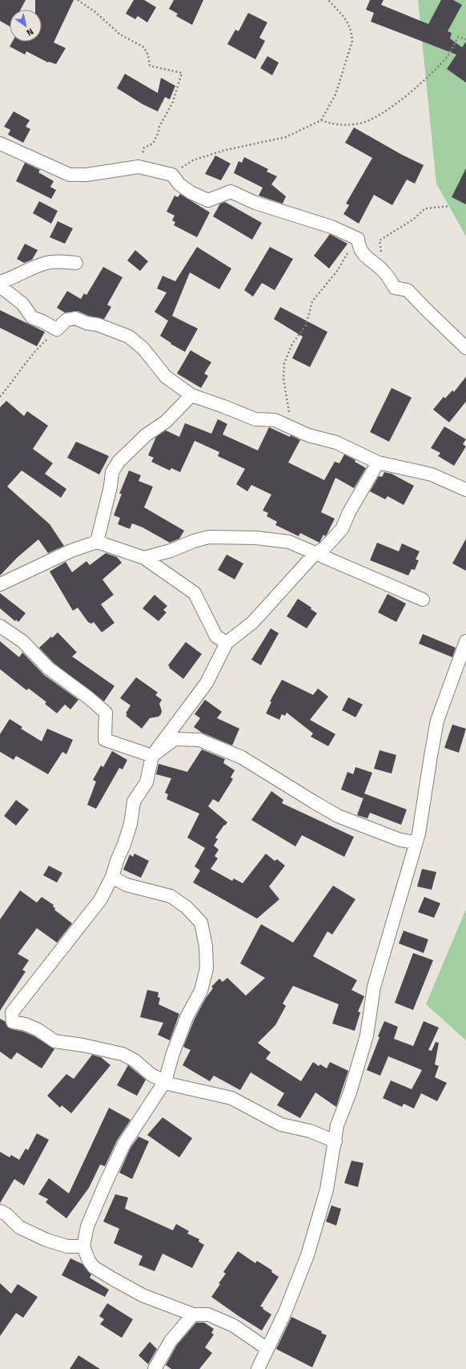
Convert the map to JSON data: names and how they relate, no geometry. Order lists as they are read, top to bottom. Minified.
{"north":"bottom right"}
